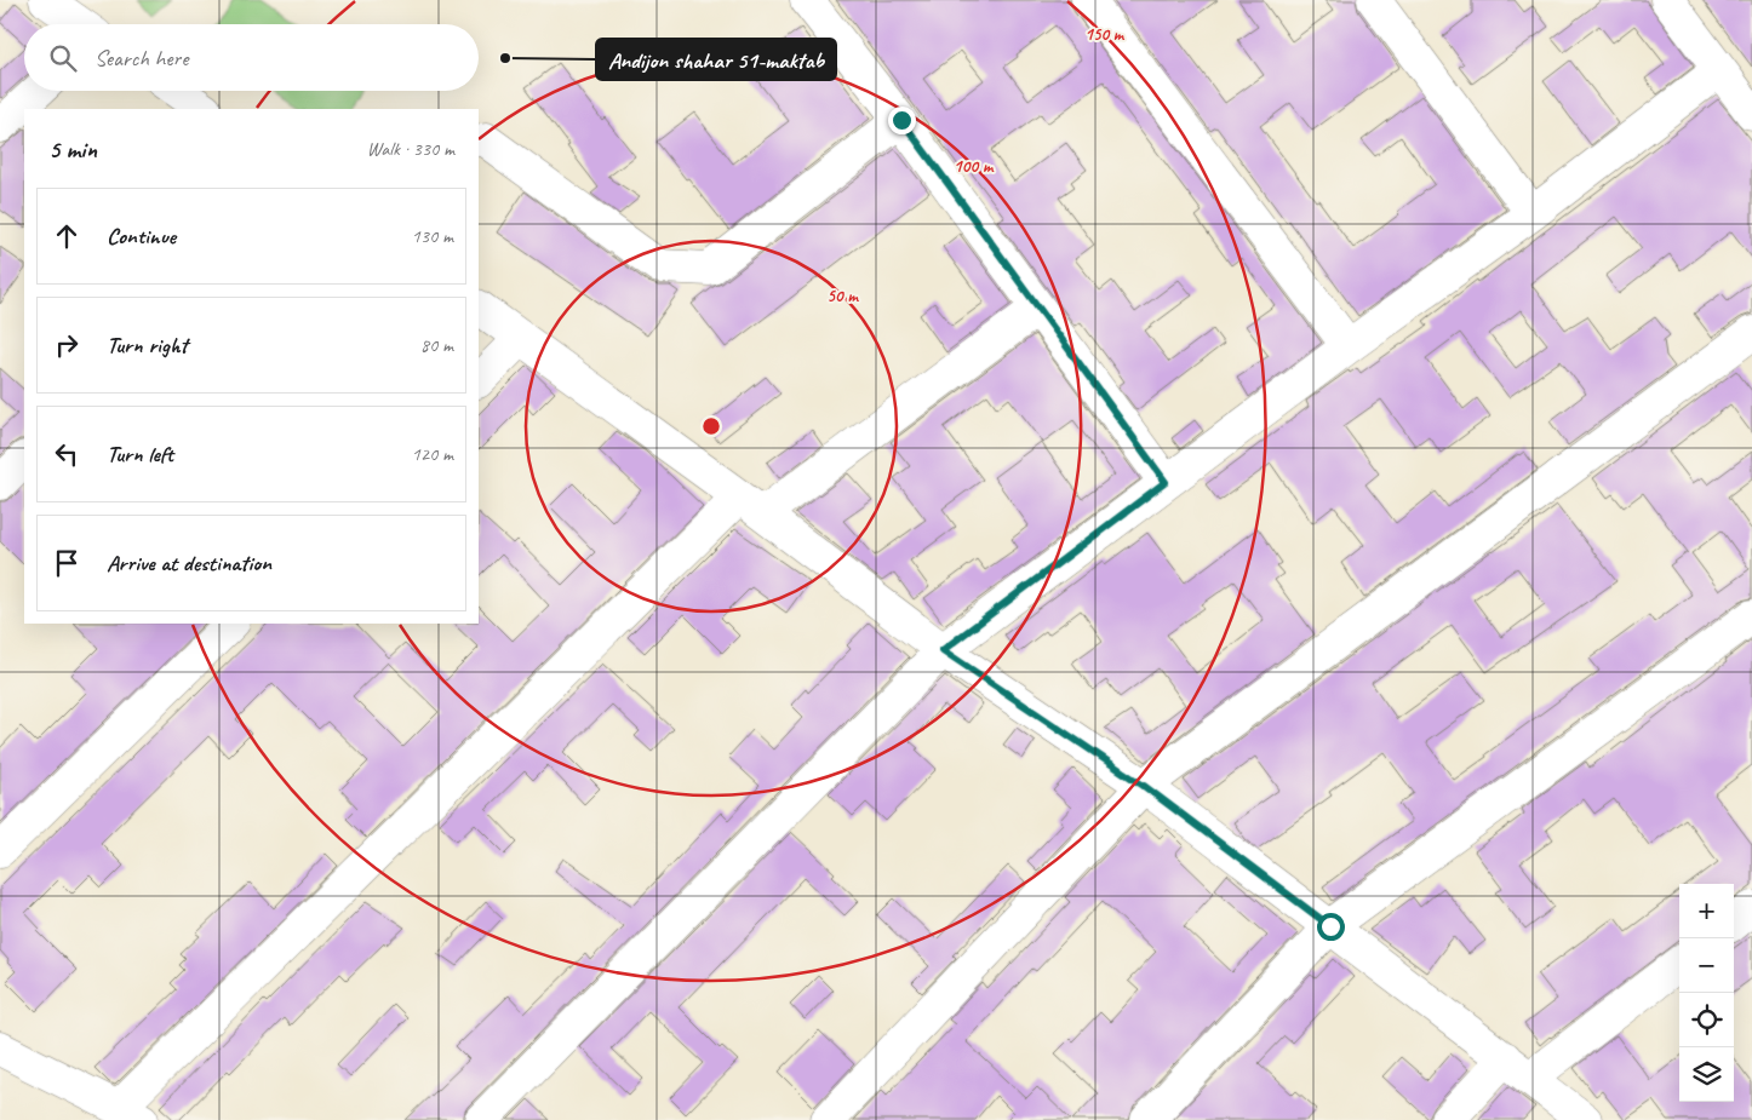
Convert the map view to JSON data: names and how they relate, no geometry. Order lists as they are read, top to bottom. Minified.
{"places":["Andijon shahar 51-maktab"],"page":{"search":"Search here","heading":["5 min","Walk · 330 m"],"list":[["Continue","130 m"],["Turn right","80 m"],["Turn left","120 m"],"Arrive at destination"],"map_buttons":["+","−"]},"rings":["150 m","100 m","50 m"]}
